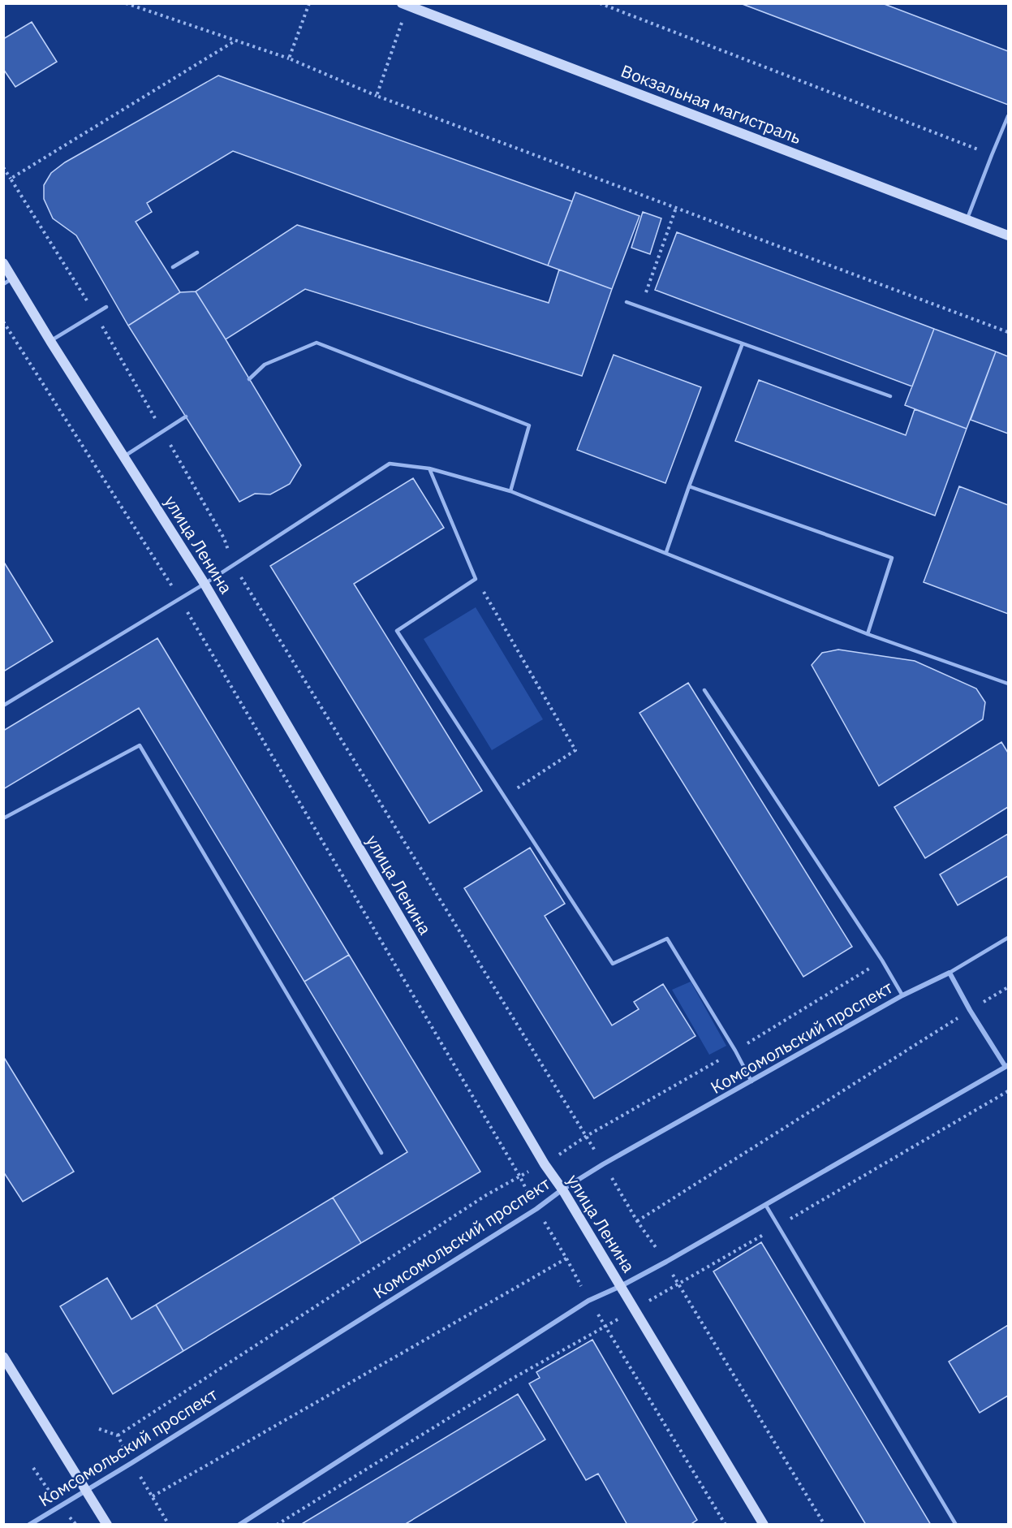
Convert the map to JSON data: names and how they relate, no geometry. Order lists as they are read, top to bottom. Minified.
{"streets":{"street":["Вокзальная магистраль","улица Ленина","Комсомольский проспект"]},"crossings":[["улица Ленина","Комсомольский проспект"]]}
